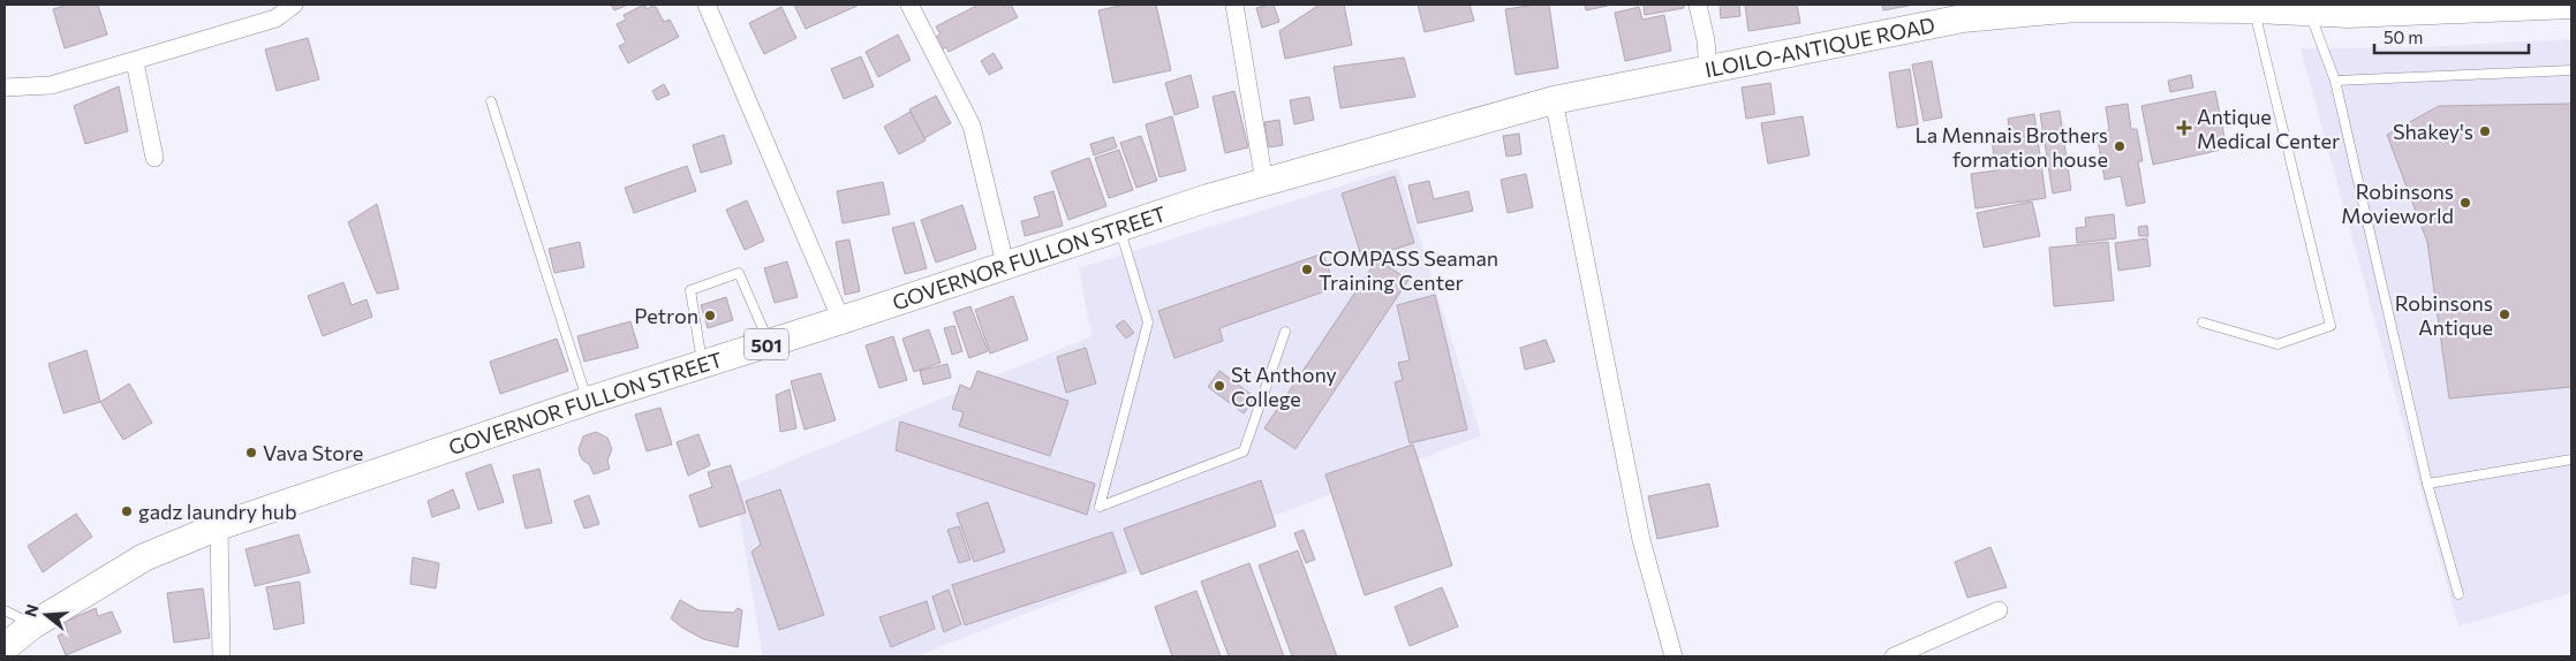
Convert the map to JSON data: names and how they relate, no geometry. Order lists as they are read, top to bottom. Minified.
{"streets":{"main road":["ILOILO-ANTIQUE ROAD","GOVERNOR FULLON STREET","501"]},"crossings":[["ILOILO-ANTIQUE ROAD","GOVERNOR FULLON STREET"]],"places":{"health":["Antique Medical Center"],"other":["Shakey's","La Mennais Brothers formation house","Robinsons Movieworld","COMPASS Seaman Training Center","Robinsons Antique","Petron","St Anthony College","Vava Store","gadz laundry hub"]},"scale_bar":"50 m","north":"left"}
